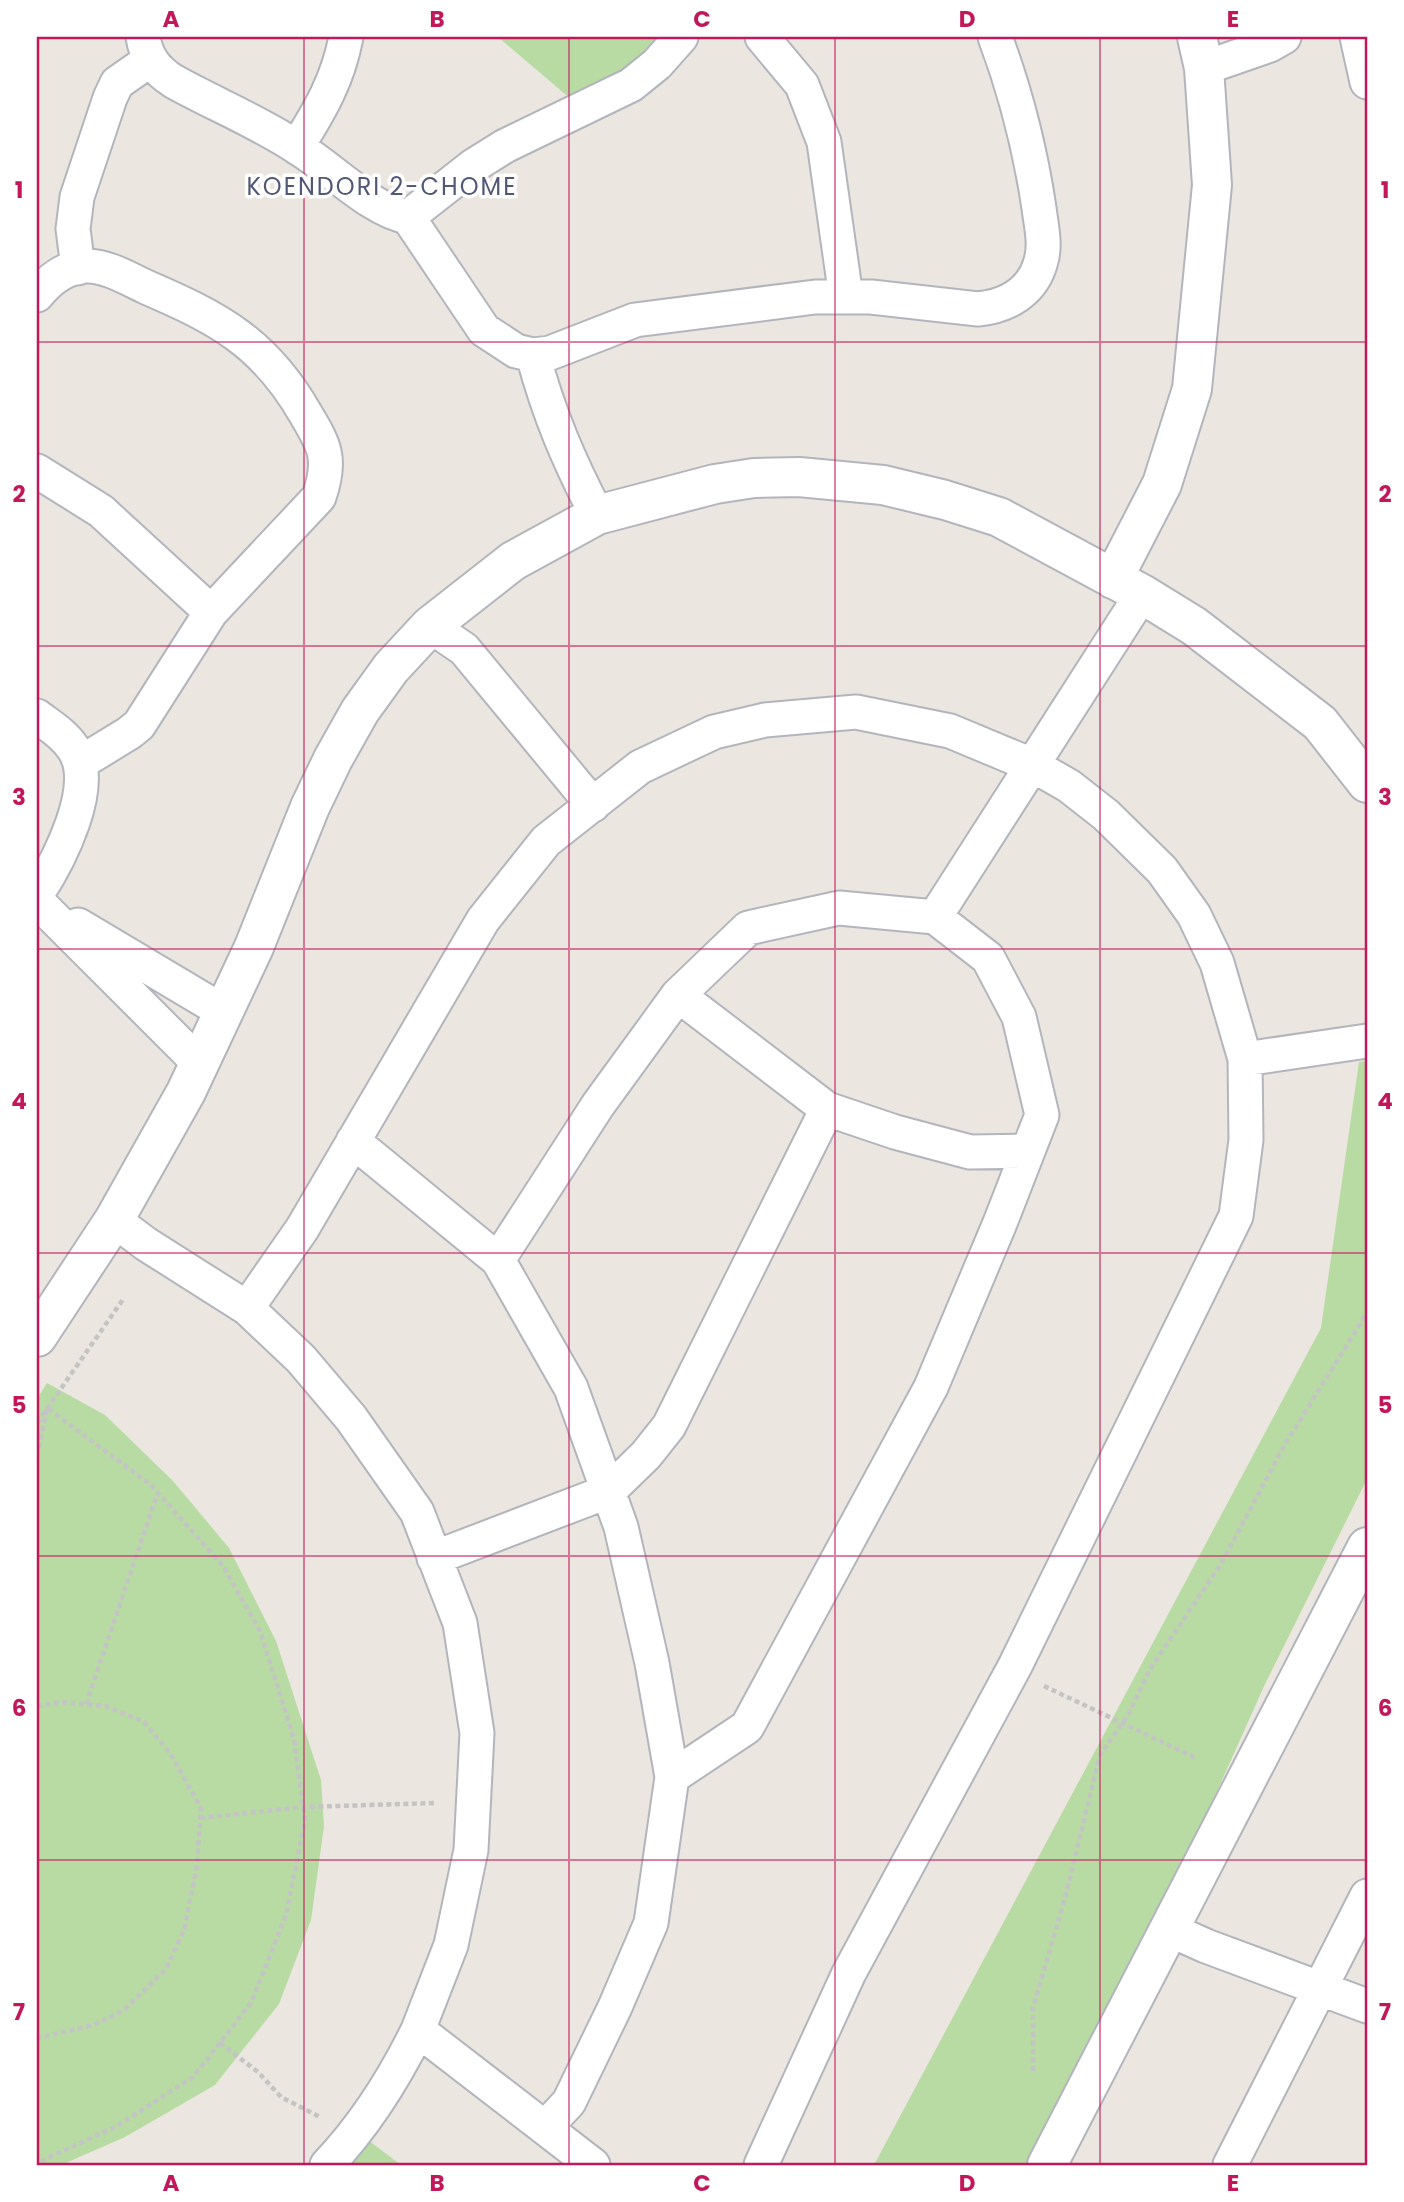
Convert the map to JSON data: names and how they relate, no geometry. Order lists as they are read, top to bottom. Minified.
{"districts":["KOENDORI 2-CHOME"],"grid":{"columns":["A","B","C","D","E"],"rows":["1","2","3","4","5","6","7"]}}
